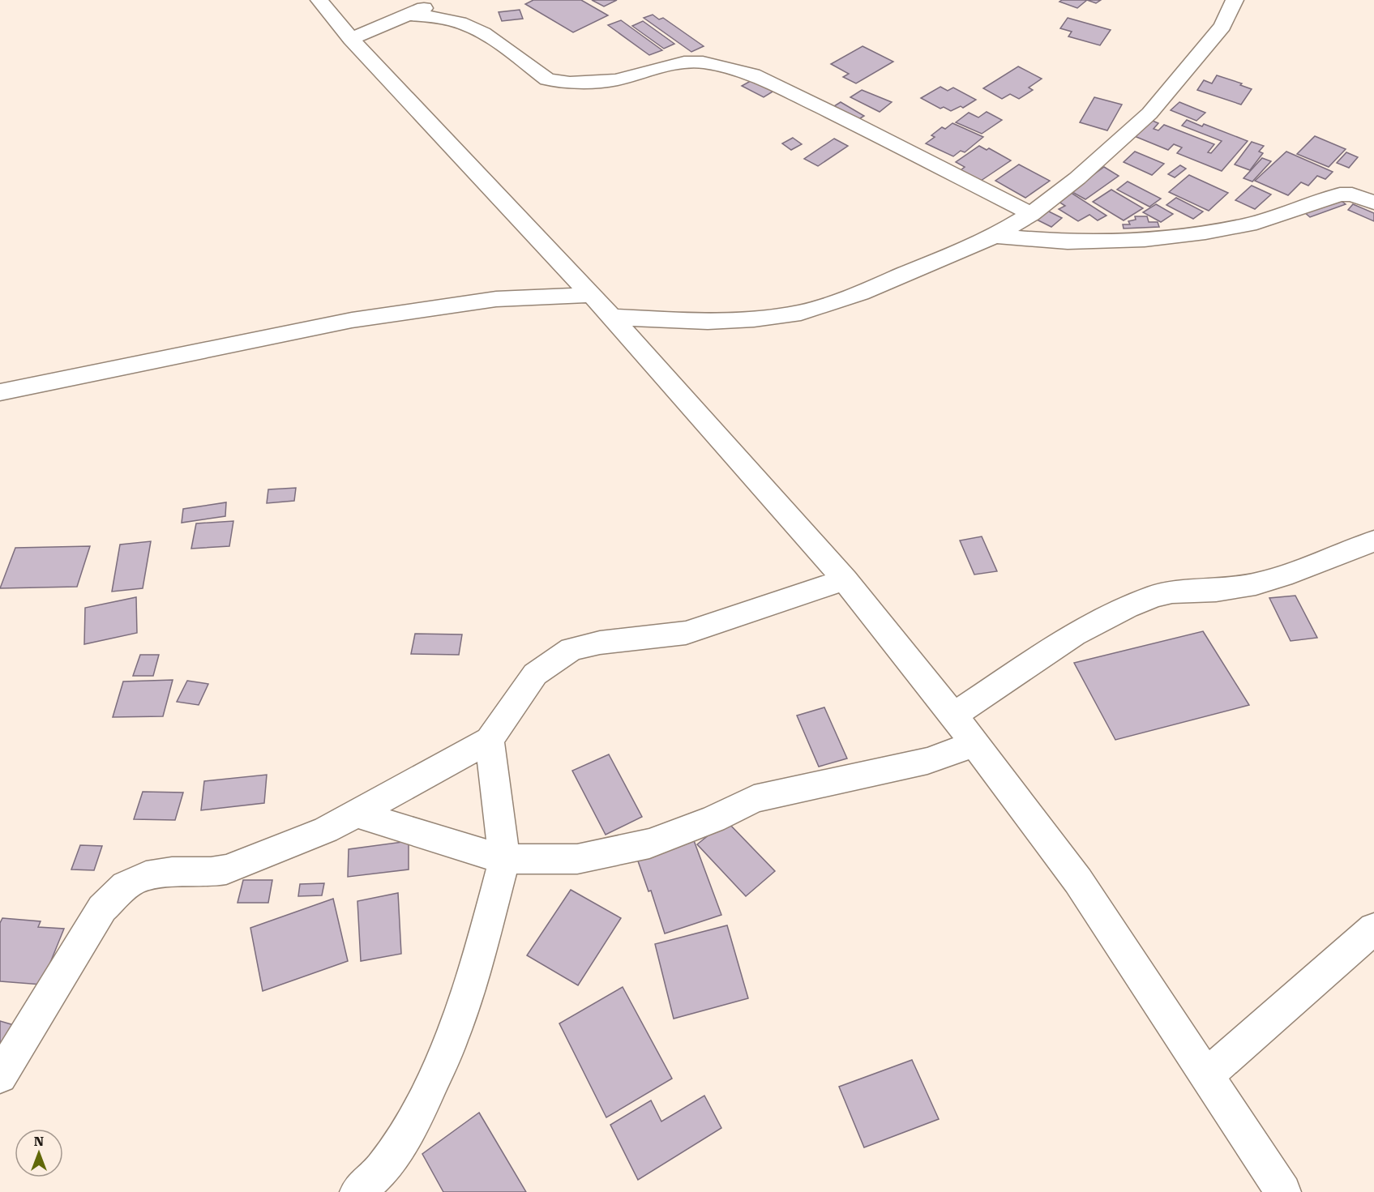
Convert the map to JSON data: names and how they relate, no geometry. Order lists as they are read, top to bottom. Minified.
{"north":"top"}
